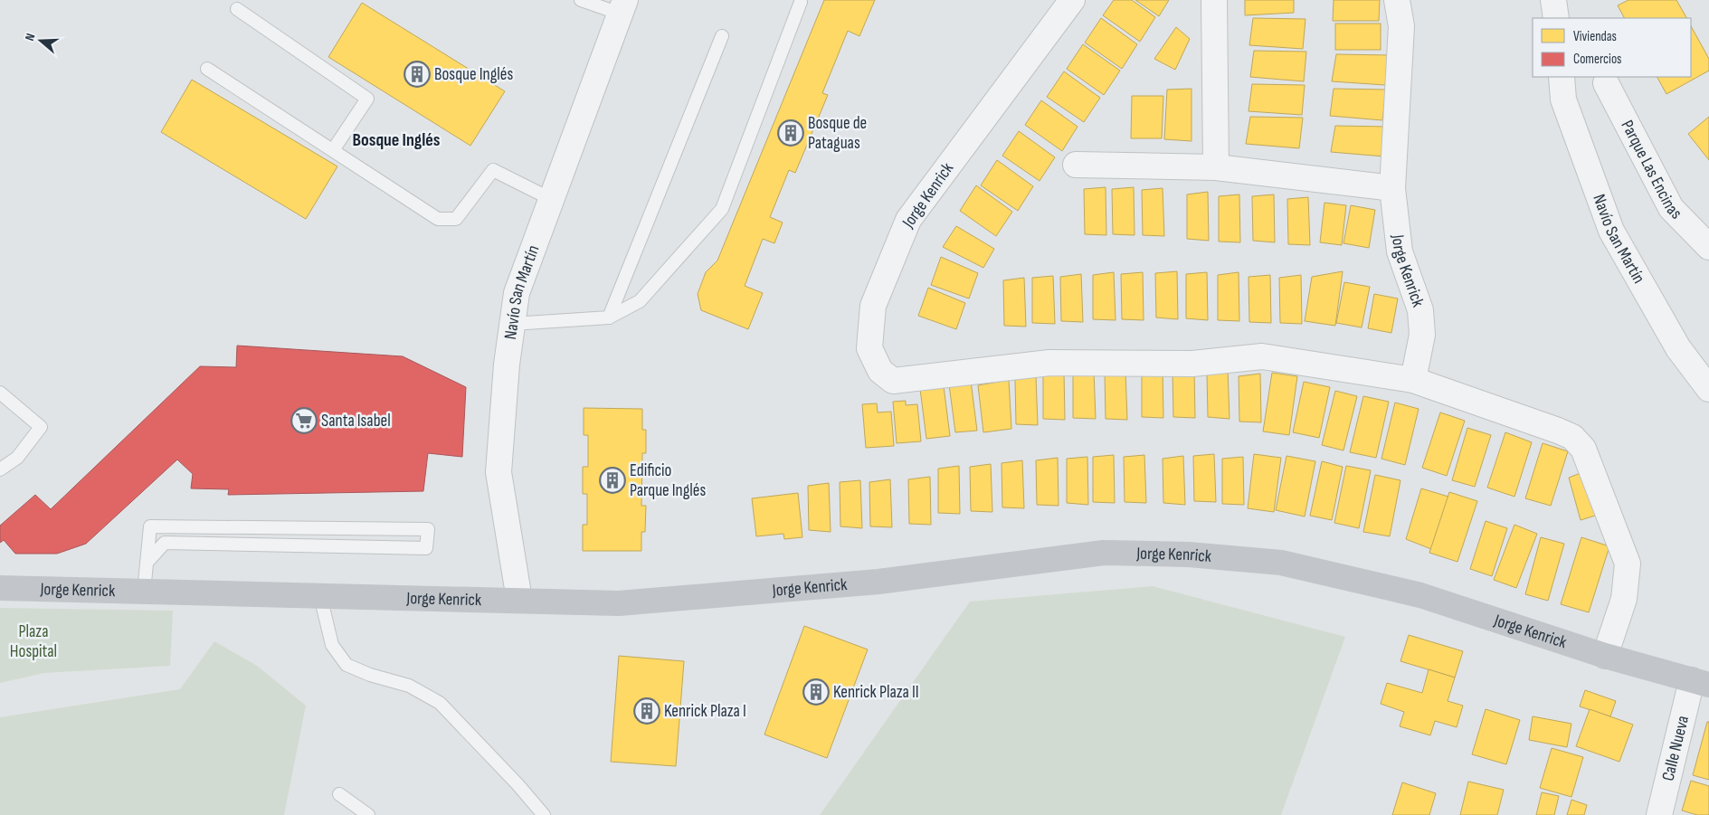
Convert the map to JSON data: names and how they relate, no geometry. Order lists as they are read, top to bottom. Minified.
{"streets":{"main road":["Jorge Kenrick"],"street":["Parque Las Encinas","Navío San Martín","Calle Nueva"]},"crossings":[["Jorge Kenrick","Navío San Martín"],["Jorge Kenrick","Calle Nueva"]],"districts":["Bosque Inglés"],"parks":["Plaza Hospital"],"places":{"building":["Bosque Inglés","Bosque de Pataguas","Edificio Parque Inglés","Kenrick Plaza II","Kenrick Plaza I"],"supermarket":["Santa Isabel"]},"legend":["Viviendas","Comercios"],"north":"left"}
